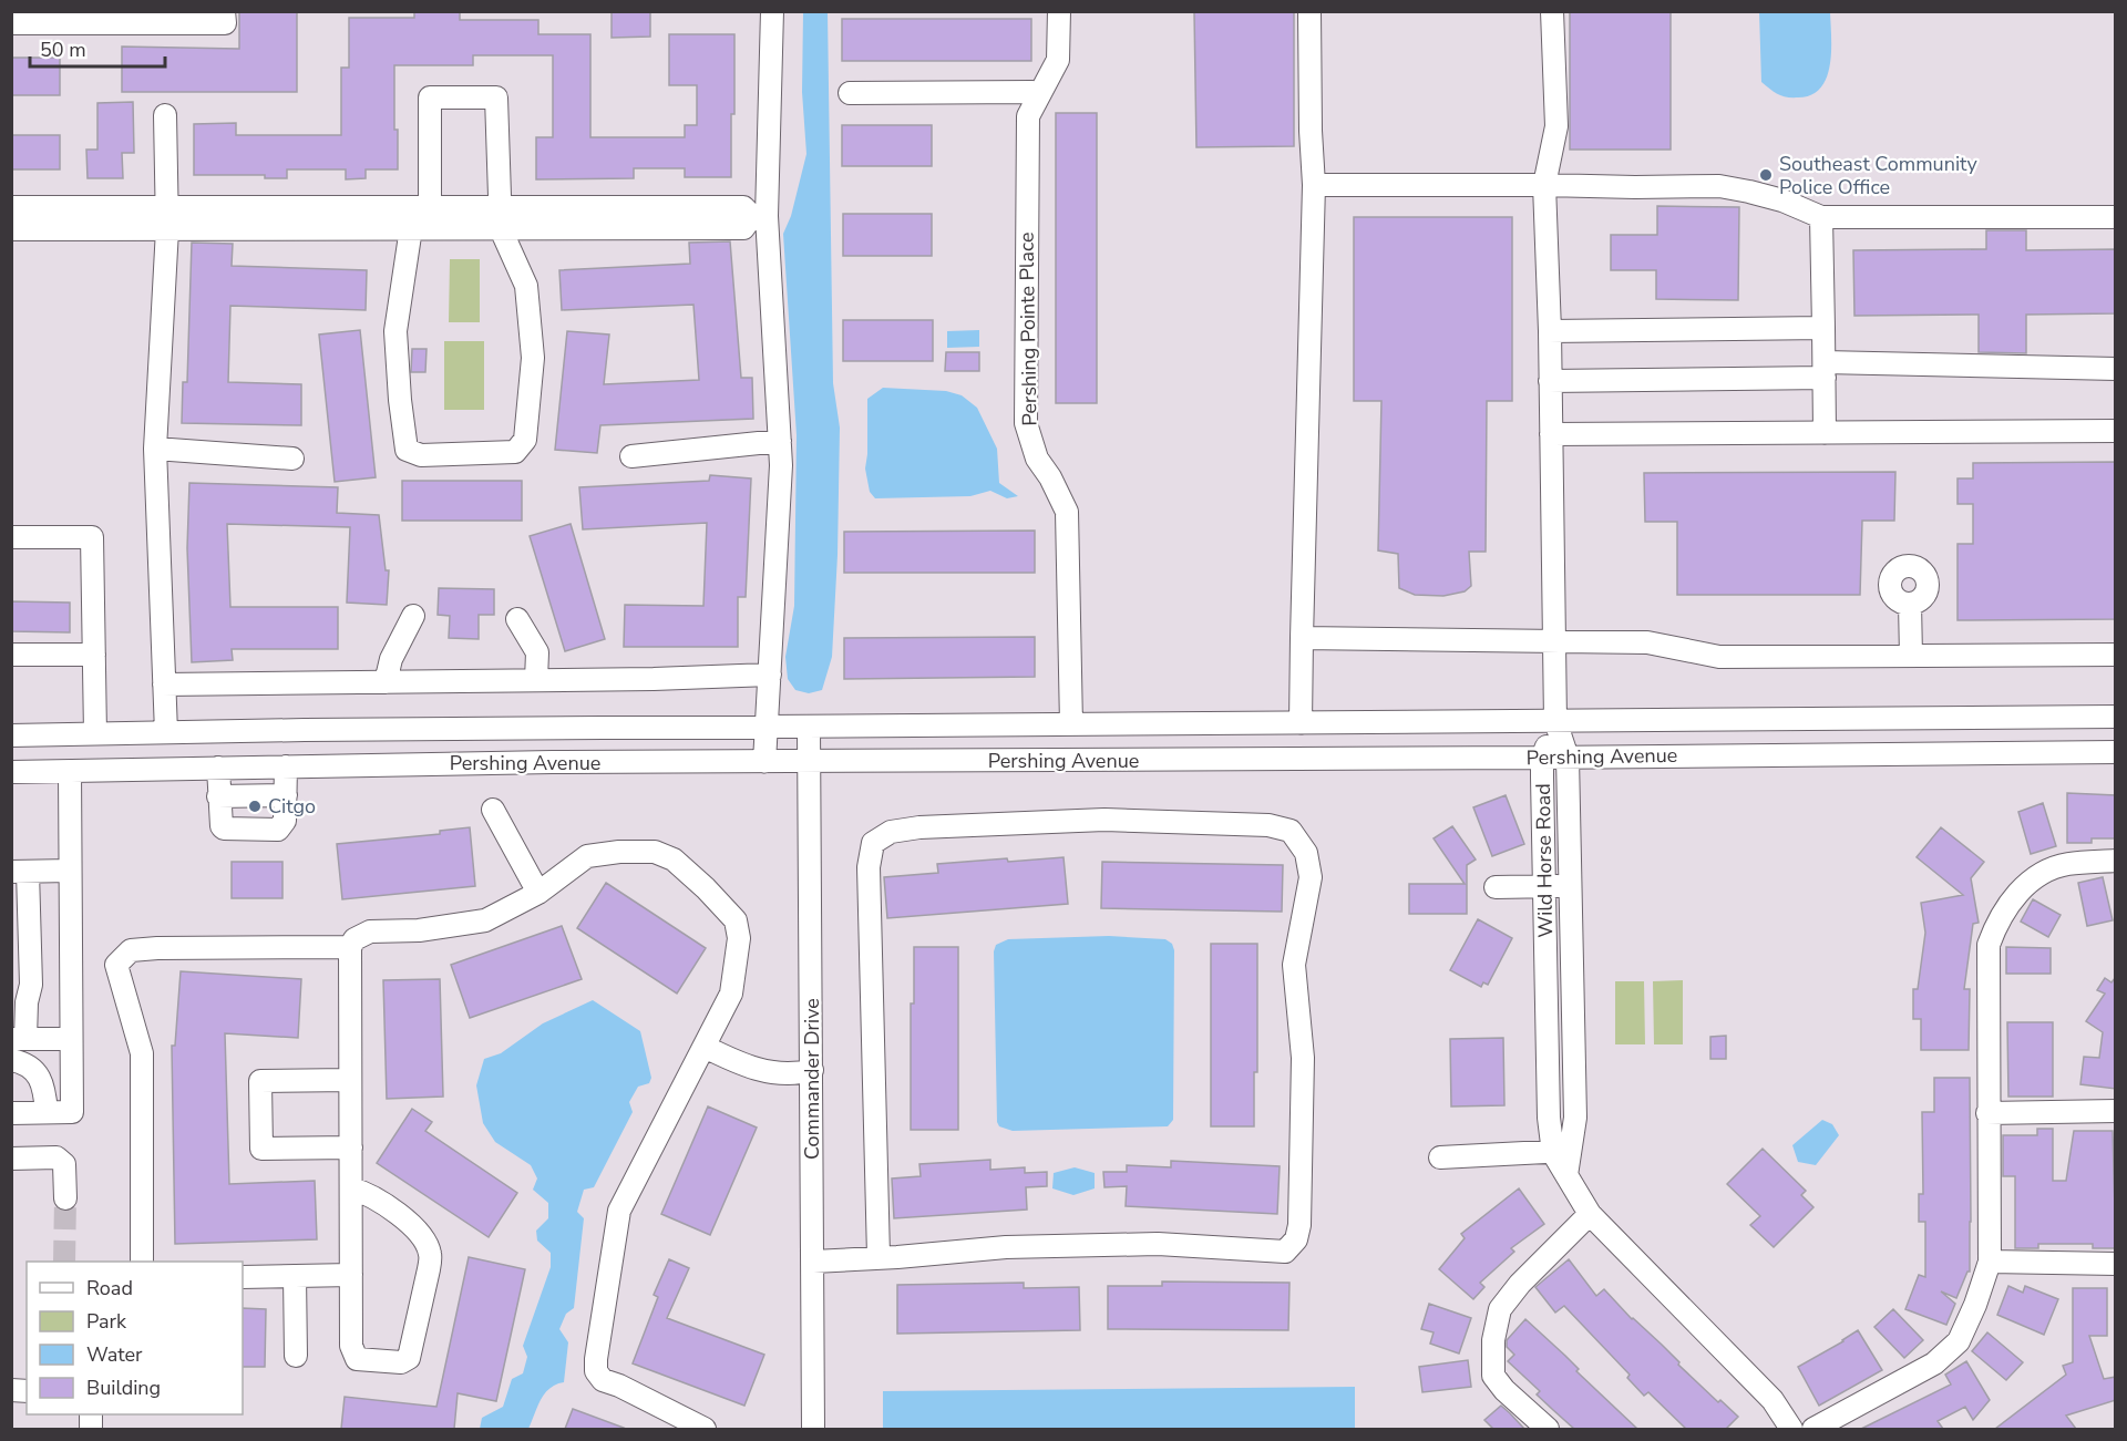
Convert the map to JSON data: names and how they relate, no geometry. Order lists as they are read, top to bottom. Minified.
{"streets":{"street":["Pershing Pointe Place","Pershing Avenue","Wild Horse Road","Commander Drive"]},"crossings":[["Pershing Pointe Place","Pershing Avenue"],["Pershing Avenue","Wild Horse Road"],["Pershing Avenue","Commander Drive"]],"places":["Southeast Community Police Office","Citgo"],"legend":["Road","Park","Water","Building"],"scale_bar":"50 m"}
